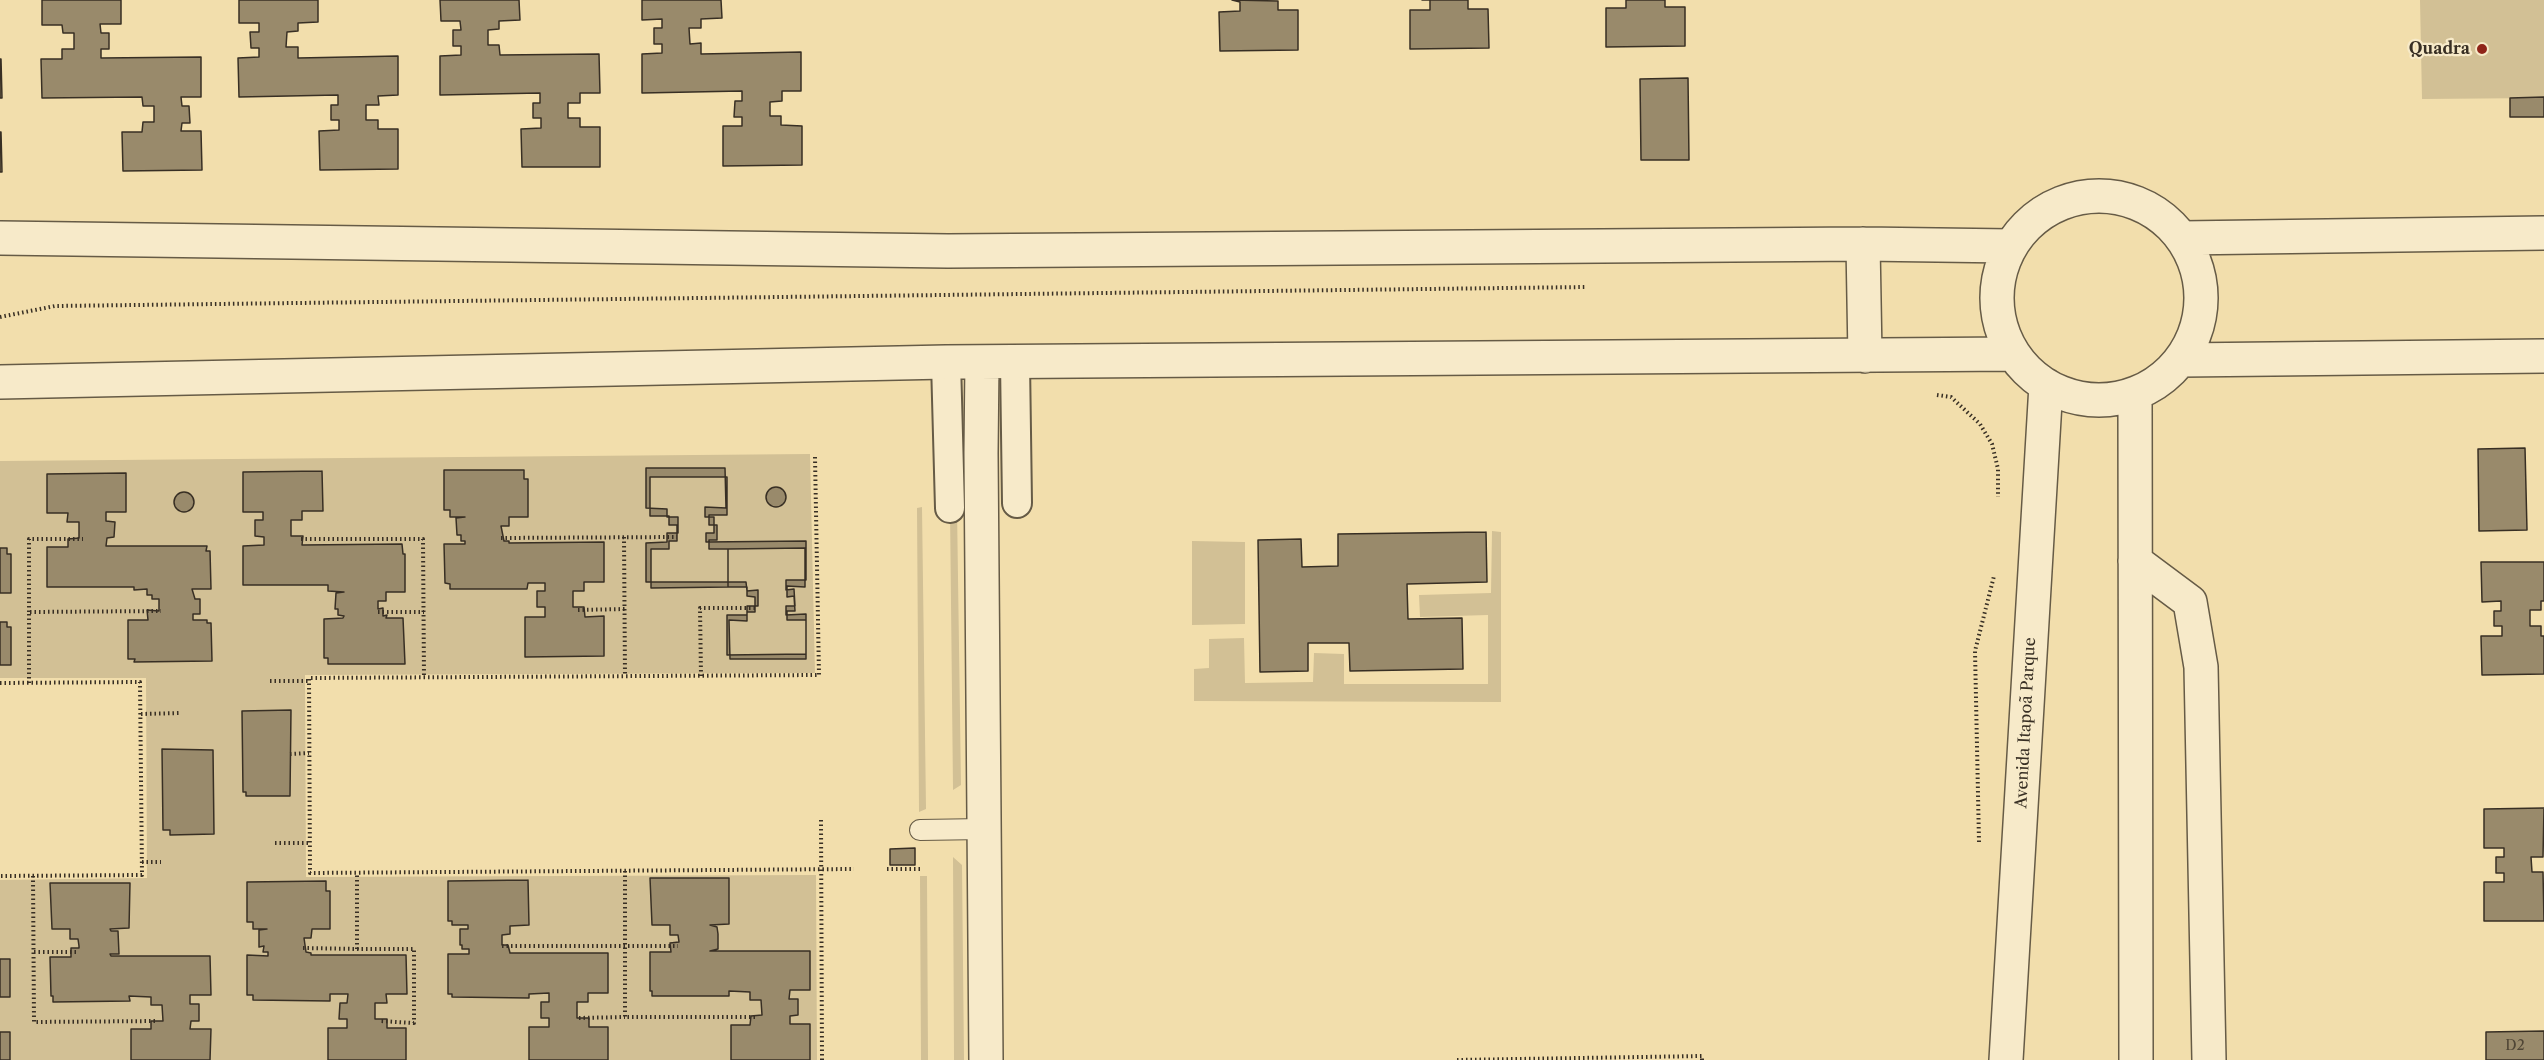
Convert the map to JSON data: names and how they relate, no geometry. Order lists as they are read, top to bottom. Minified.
{"streets":{"street":["Avenida Itapoã Parque"]},"places":["Quadra"],"house_numbers":["D2"]}
